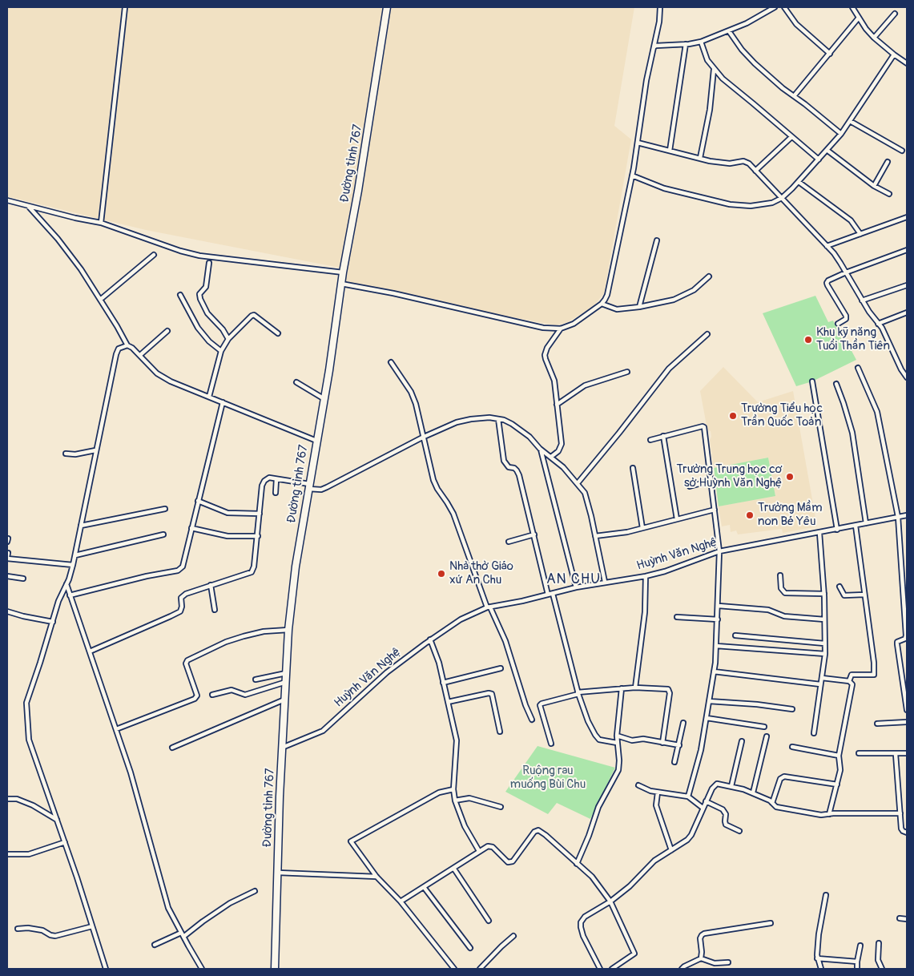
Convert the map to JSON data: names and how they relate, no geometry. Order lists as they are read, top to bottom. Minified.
{"streets":{"main road":["Đường tỉnh 767"],"street":["Huỳnh Văn Nghệ"]},"crossings":[["Đường tỉnh 767","Huỳnh Văn Nghệ"]],"districts":["AN CHU"],"parks":["Ruộng rau muống Bùi Chu"],"places":["Khu kỹ năng Tuổi Thần Tiên","Trường Tiểu học Trần Quốc Toản","Trường Trung học cơ sở Huỳnh Văn Nghệ","Trường Mầm non Bé Yêu","Nhà thờ Giáo xứ An Chu"]}
